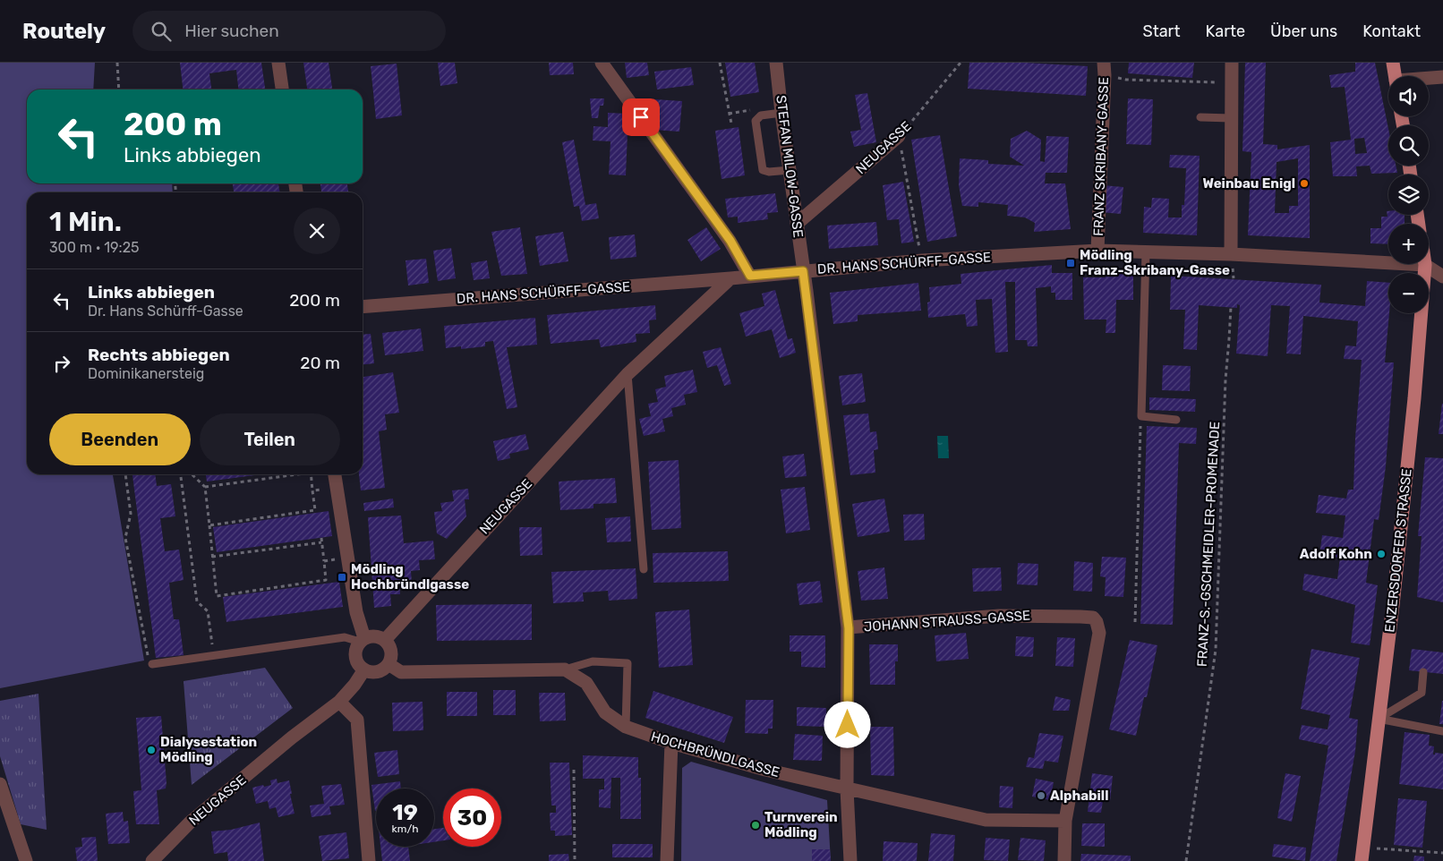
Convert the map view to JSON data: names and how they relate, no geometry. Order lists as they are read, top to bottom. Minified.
{"streets":{"main road":["ENZERSDORFER STRASSE"],"street":["NEUGASSE","FRANZ SKRIBANY-GASSE","STEFAN MILOW-GASSE","DR. HANS SCHÜRFF-GASSE","JOHANN STRAUSS-GASSE","HOCHBRÜNDLGASSE"],"path":["FRANZ-S.-GSCHMEIDLER-PROMENADE"]},"crossings":[["NEUGASSE","STEFAN MILOW-GASSE"],["NEUGASSE","DR. HANS SCHÜRFF-GASSE"],["FRANZ SKRIBANY-GASSE","DR. HANS SCHÜRFF-GASSE"],["STEFAN MILOW-GASSE","DR. HANS SCHÜRFF-GASSE"],["STEFAN MILOW-GASSE","JOHANN STRAUSS-GASSE"],["STEFAN MILOW-GASSE","HOCHBRÜNDLGASSE"],["DR. HANS SCHÜRFF-GASSE","ENZERSDORFER STRASSE"],["JOHANN STRAUSS-GASSE","HOCHBRÜNDLGASSE"]],"places":{"other":["Weinbau Enigl","Adolf Kohn","Dialysestation Mödling","Alphabill","Turnverein Mödling"],"transit":["Mödling Franz-Skribany-Gasse","Mödling Hochbründlgasse"]},"page":{"header":"Routely","search":"Hier suchen","nav":["Start","Karte","Über uns","Kontakt"],"map_buttons":["+","−"],"turn":["200 m","Links abbiegen"],"heading":["1 Min.","300 m · 19:25"],"list":[{"name":"Links abbiegen","note":"Dr. Hans Schürff-Gasse","value":"200 m"},{"name":"Rechts abbiegen","note":"Dominikanersteig","value":"20 m"}],"buttons":["Beenden","Teilen"],"speed":"19 km/h","limit":"30"}}
